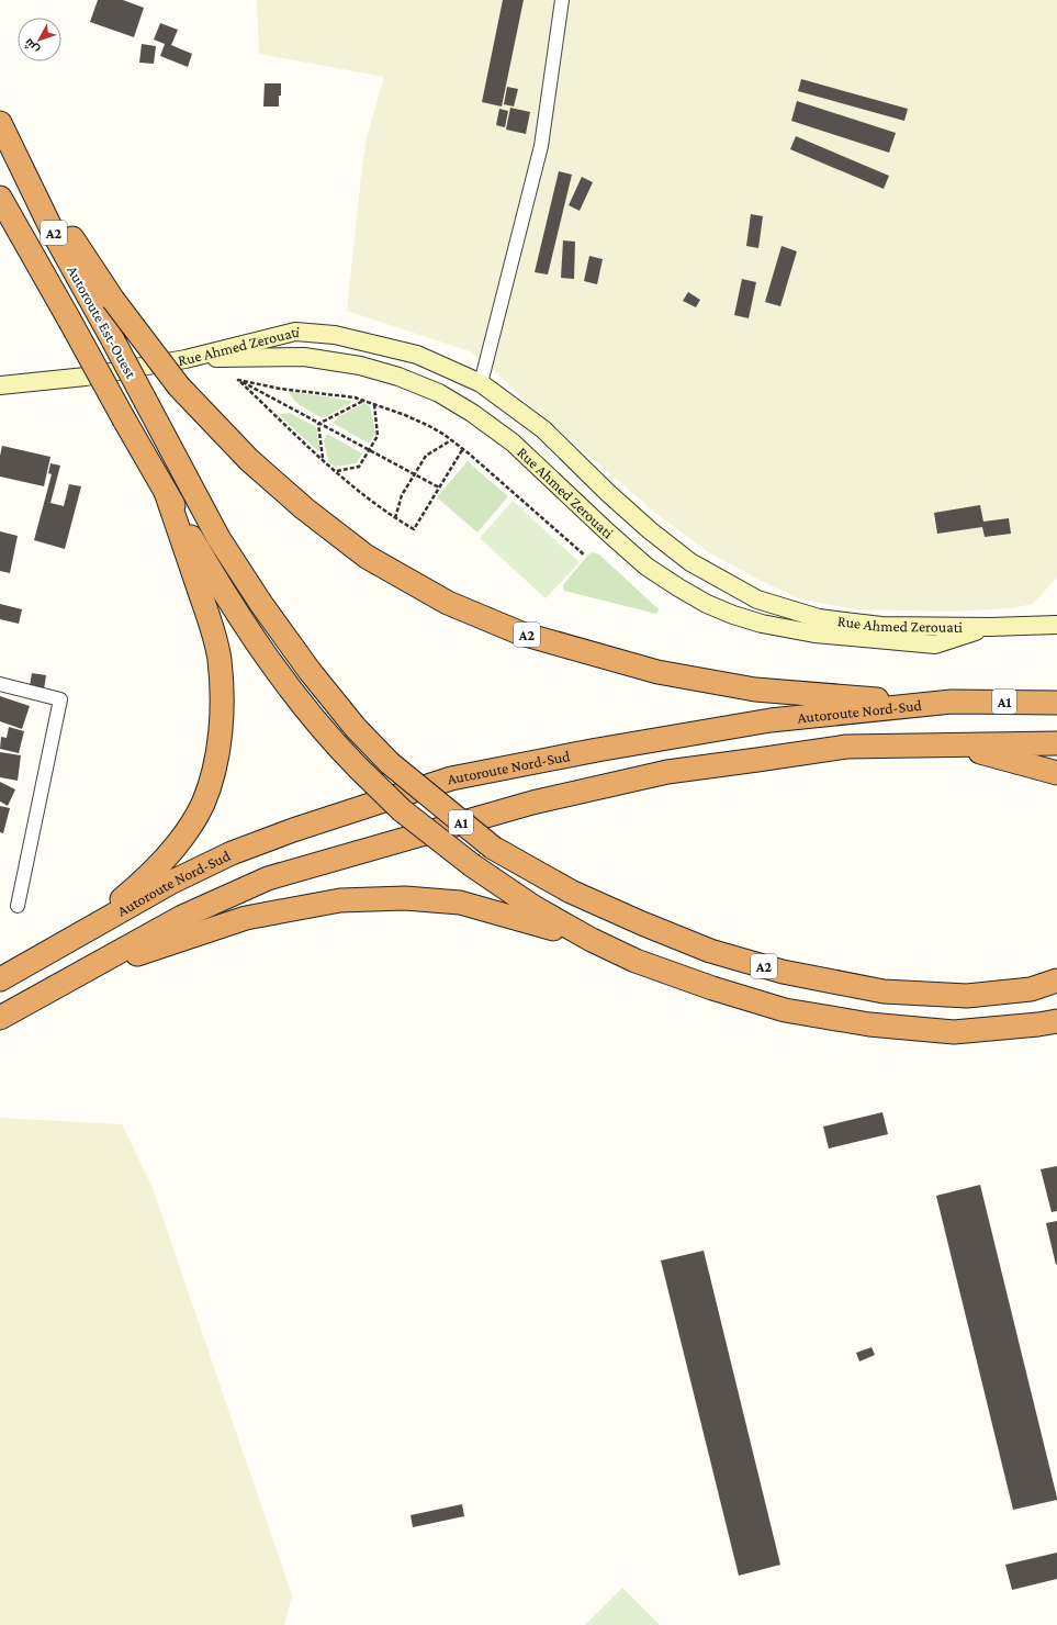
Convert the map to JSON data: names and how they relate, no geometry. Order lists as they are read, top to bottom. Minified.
{"streets":{"highway":["A2","Autoroute Est-Ouest","A1","Autoroute Nord-Sud"],"main road":["Rue Ahmed Zerouati"]},"crossings":[["A2","Autoroute Est-Ouest"],["A2","Autoroute Nord-Sud"]],"north":"bottom left"}
